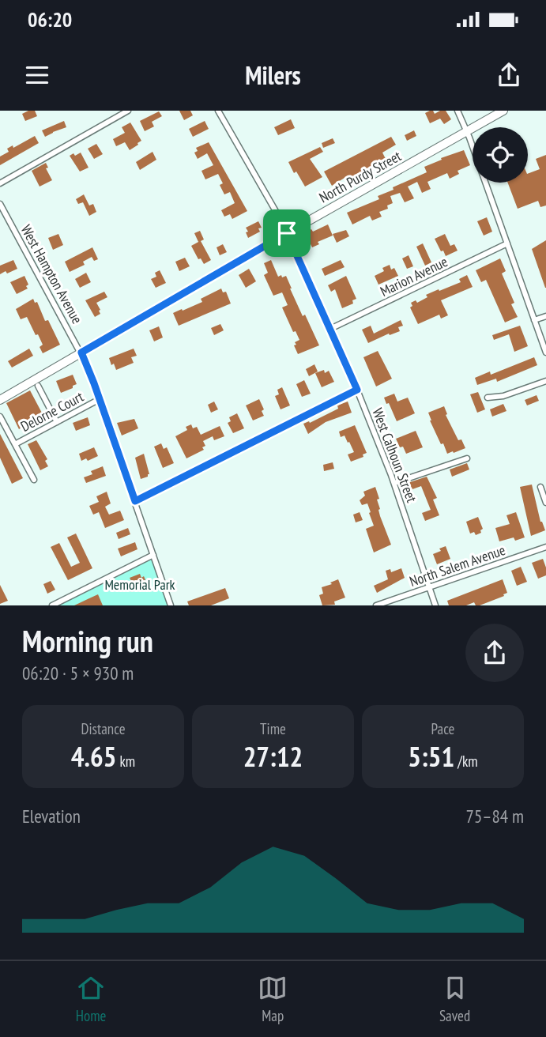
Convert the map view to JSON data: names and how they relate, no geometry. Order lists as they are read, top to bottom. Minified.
{"streets":{"street":["North Purdy Street","West Hampton Avenue","Marion Avenue","Delorne Court","West Calhoun Street","North Salem Avenue"]},"crossings":[["North Purdy Street","West Hampton Avenue"],["North Purdy Street","West Calhoun Street"],["West Hampton Avenue","Delorne Court"],["Marion Avenue","West Calhoun Street"],["West Calhoun Street","North Salem Avenue"]],"parks":["Memorial Park"],"page":{"status":"06:20","header":"Milers","heading":["Morning run","06:20 · 5 × 930 m"],"stats":[["Distance","4.65 km"],["Time","27:12"],["Pace","5:51 /km"]],"chart":["Elevation","75–84 m"],"tabs":["Home","Map","Saved"]}}
